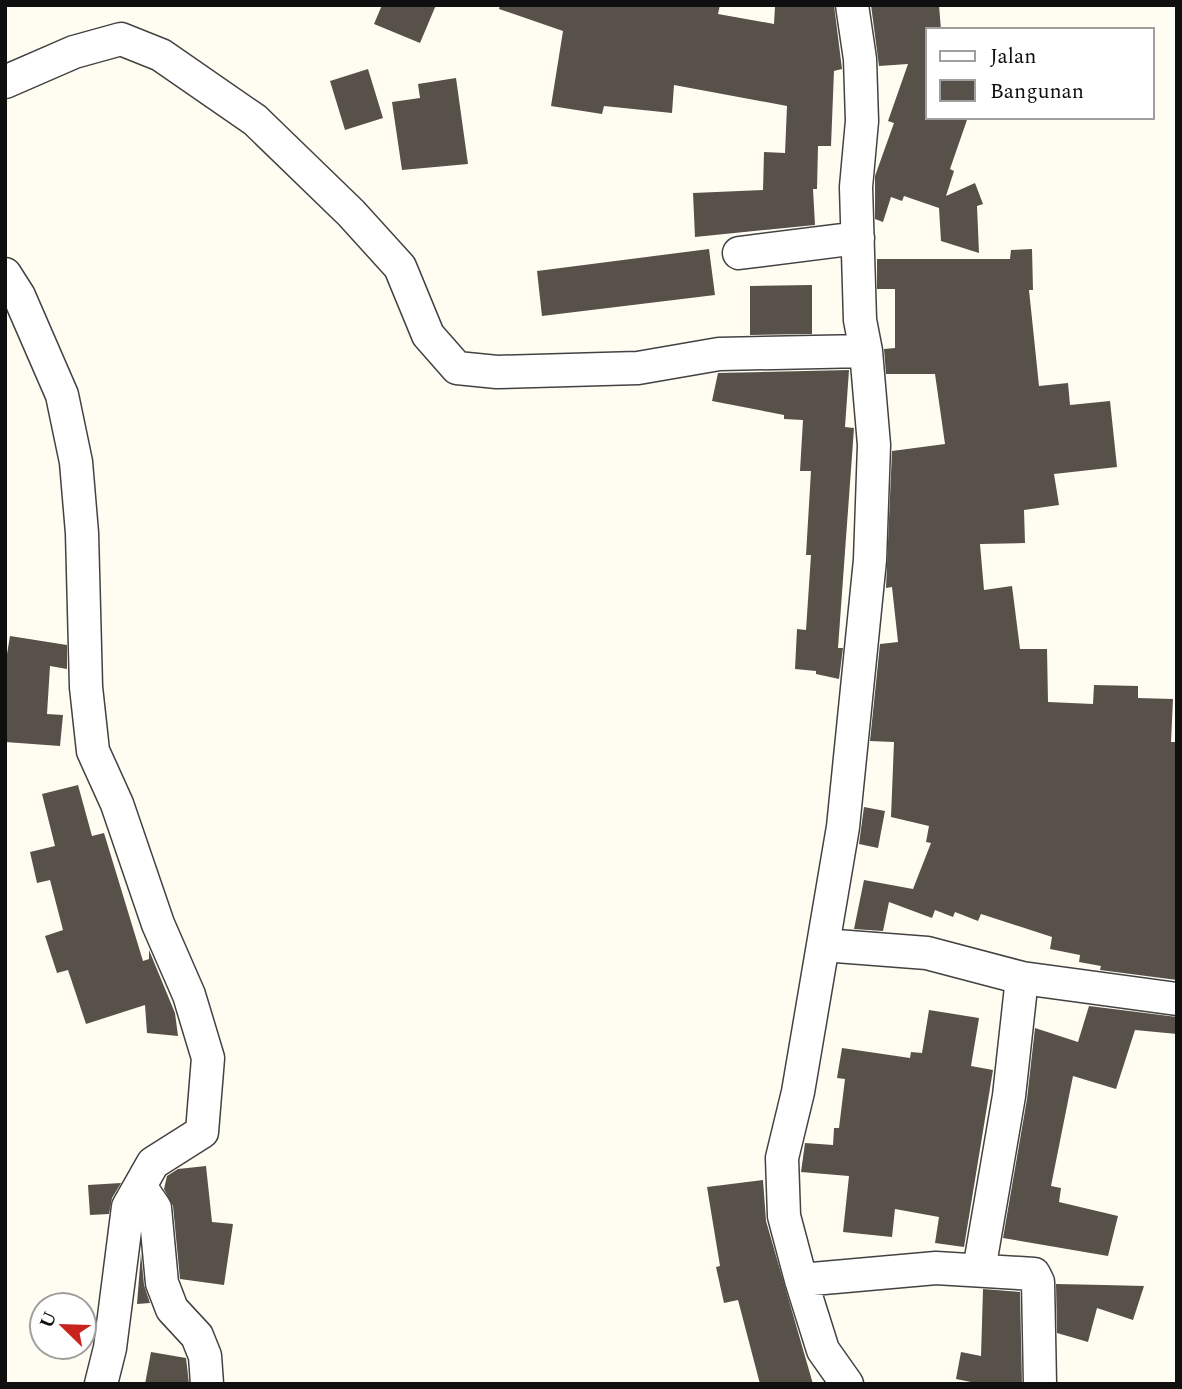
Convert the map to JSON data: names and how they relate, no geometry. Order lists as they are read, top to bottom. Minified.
{"legend":["Jalan","Bangunan"],"north":"top left"}
